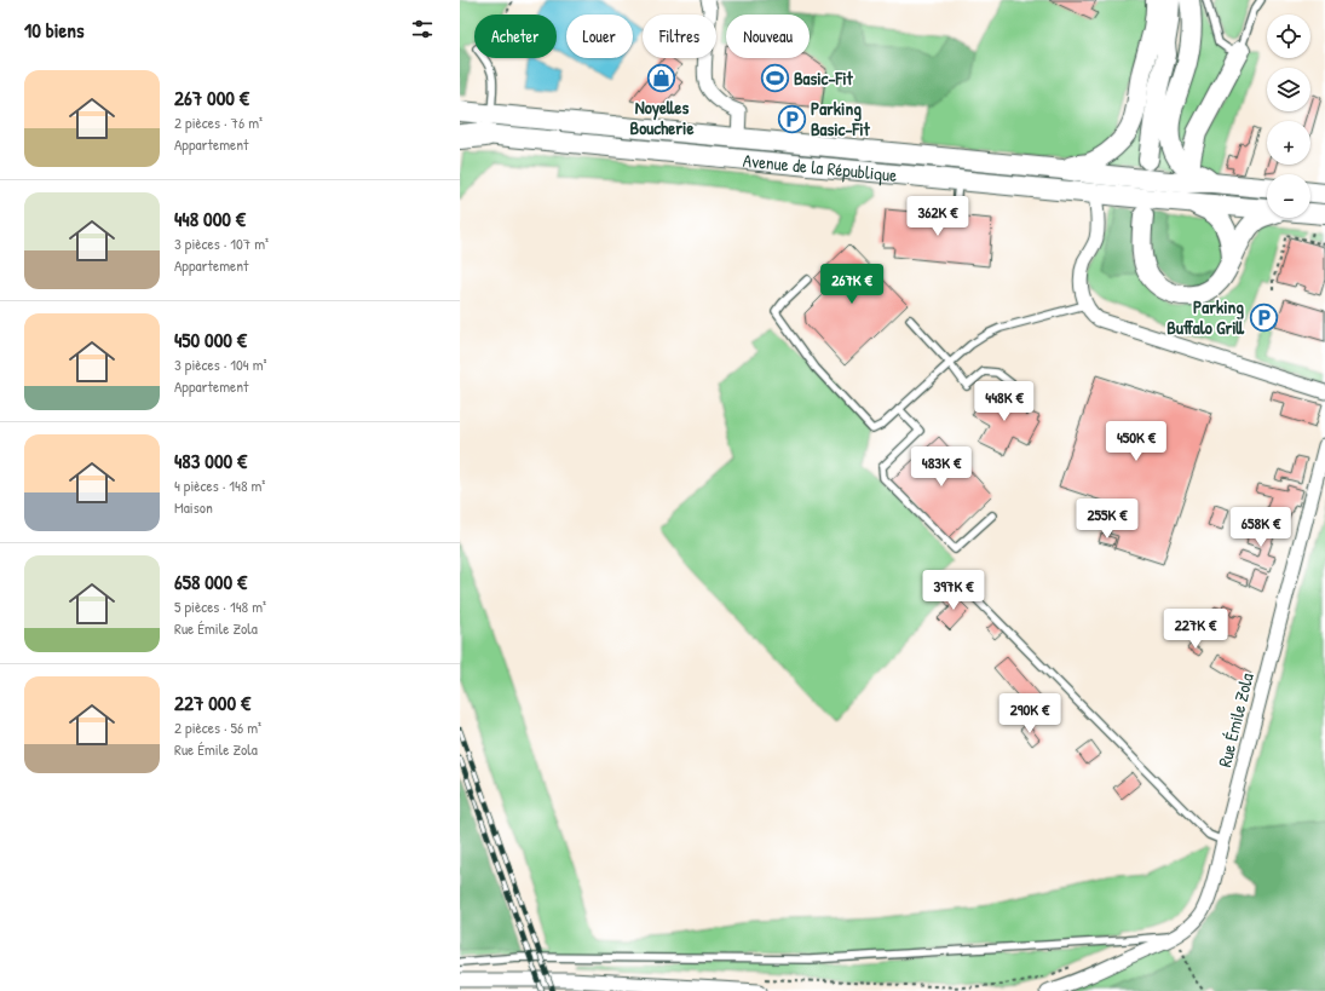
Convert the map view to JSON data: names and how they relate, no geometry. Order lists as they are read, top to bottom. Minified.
{"streets":{"main road":["Avenue de la République"],"street":["Rue Émile Zola"]},"places":{"sports":["Basic-Fit"],"shop":["Noyelles Boucherie"],"parking":["Parking Basic-Fit","Parking Buffalo Grill"]},"page":{"heading":"10 biens","map_buttons":["+","−"],"chip":["Acheter","Louer","Filtres","Nouveau"],"list":[{"name":"267 000 €","note":"2 pièces · 76 m² · Appartement"},{"name":"448 000 €","note":"3 pièces · 107 m² · Appartement"},{"name":"450 000 €","note":"3 pièces · 104 m² · Appartement"},{"name":"483 000 €","note":"4 pièces · 148 m² · Maison"},{"name":"658 000 €","note":"5 pièces · 148 m² · Rue Émile Zola"},{"name":"227 000 €","note":"2 pièces · 56 m² · Rue Émile Zola"}],"price":["362K €","267K €","448K €","450K €","483K €","255K €","658K €","397K €","227K €","290K €"]}}
